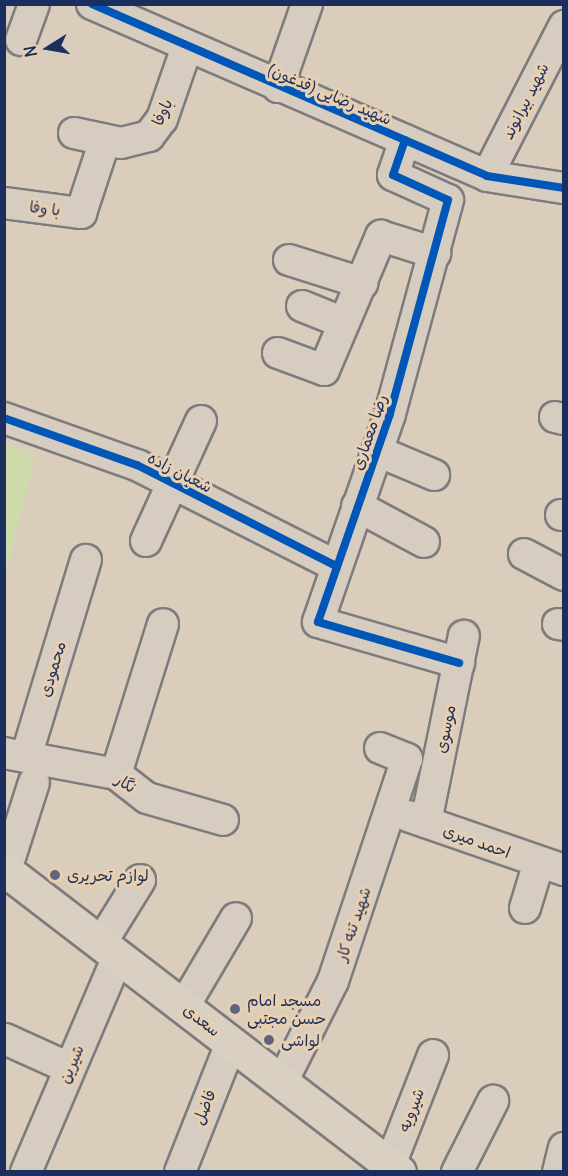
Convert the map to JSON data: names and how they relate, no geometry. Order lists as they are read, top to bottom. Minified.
{"streets":{"main road":["سعدی"],"street":["(قدغون) شهید رضایی","شهید بیرانوند","باوفا","با وفا","رضا معماری","شعبان زاده","محمودی","موسوی","نگار","احمد میری","شهید تنه کار","شیرین","فاضل","شیرویه"]},"crossings":[["(قدغون) شهید رضایی","شهید بیرانوند"],["(قدغون) شهید رضایی","باوفا"],["(قدغون) شهید رضایی","رضا معماری"],["باوفا","با وفا"],["رضا معماری","شعبان زاده"],["رضا معماری","موسوی"],["محمودی","نگار"],["محمودی","سعدی"],["موسوی","احمد میری"],["احمد میری","شهید تنه کار"],["شهید تنه کار","سعدی"],["سعدی","شیرین"],["سعدی","فاضل"],["سعدی","شیرویه"]],"places":["لوازم تحریری","مسجد امام حسن مجتبی","لواشی"],"north":"left"}
